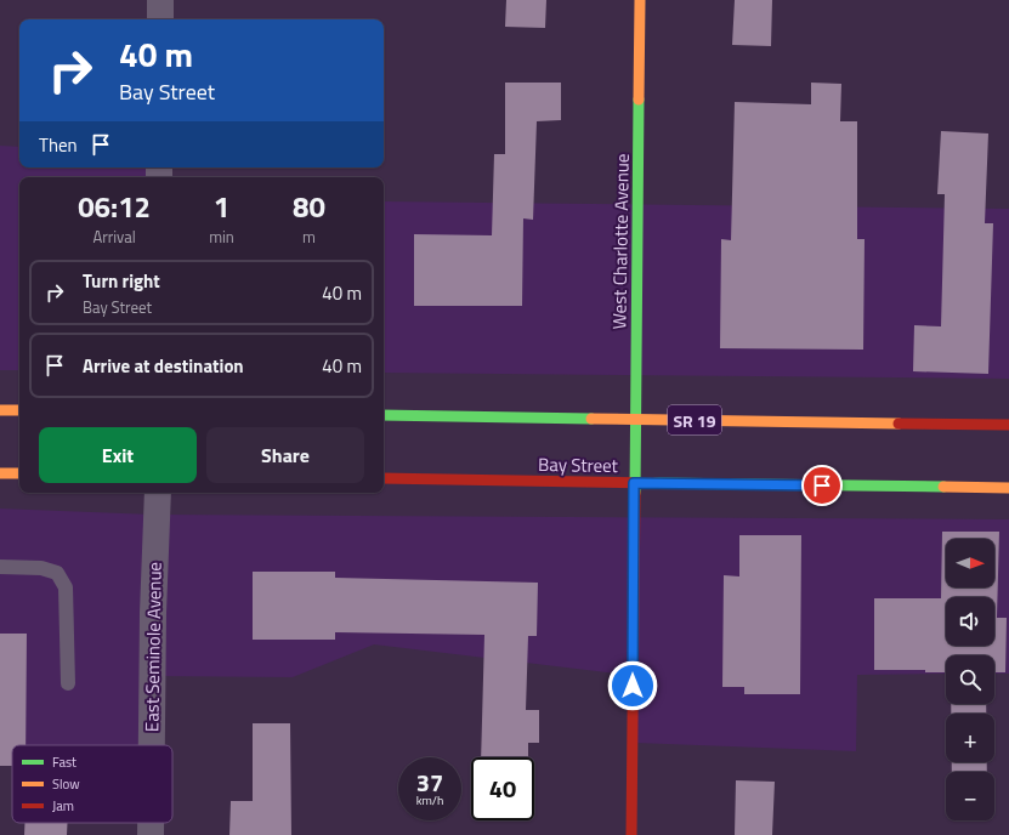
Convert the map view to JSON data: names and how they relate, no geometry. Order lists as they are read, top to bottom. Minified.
{"streets":{"main road":["West Charlotte Avenue","SR 19","Bay Street"],"street":["East Seminole Avenue"]},"crossings":[["West Charlotte Avenue","SR 19"],["West Charlotte Avenue","Bay Street"]],"legend":["Fast","Slow","Jam"],"north":"right","page":{"turn":["40 m","Bay Street"],"then":"Then","eta":["06:12","Arrival","1","min","80","m"],"list":[{"name":"Turn right","note":"Bay Street","value":"40 m"},{"name":"Arrive at destination","value":"40 m"}],"buttons":["Exit","Share"],"map_buttons":["+","−"],"speed":"37 km/h","limit":"40"}}
